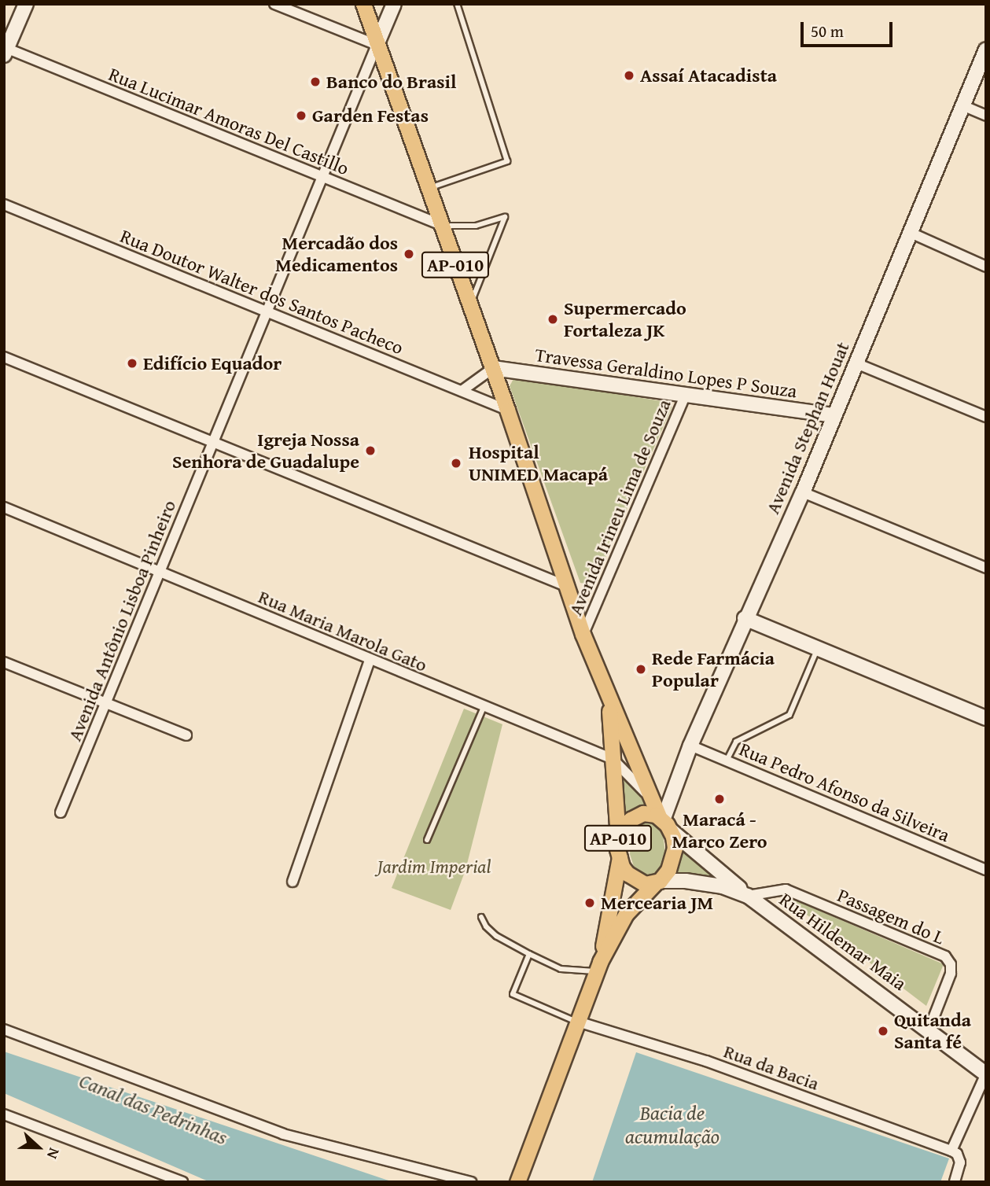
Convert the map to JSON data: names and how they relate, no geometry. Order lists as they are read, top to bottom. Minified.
{"streets":{"main road":["AP-010","Travessa Geraldino Lopes P Souza","Avenida Stephan Houat","Rua Hildemar Maia"],"street":["Rua Lucimar Amoras Del Castillo","Rua Doutor Walter dos Santos Pacheco","Avenida Irineu Lima de Souza","Avenida Antônio Lisboa Pinheiro","Rua Maria Marola Gato","Rua Pedro Afonso da Silveira","Passagem do L","Rua da Bacia"]},"crossings":[["Rua Lucimar Amoras Del Castillo","AP-010"],["Rua Lucimar Amoras Del Castillo","Avenida Antônio Lisboa Pinheiro"],["AP-010","Rua Doutor Walter dos Santos Pacheco"],["AP-010","Travessa Geraldino Lopes P Souza"],["AP-010","Avenida Stephan Houat"],["AP-010","Avenida Irineu Lima de Souza"],["AP-010","Avenida Antônio Lisboa Pinheiro"],["AP-010","Rua Maria Marola Gato"],["AP-010","Rua Hildemar Maia"],["AP-010","Rua da Bacia"],["Rua Doutor Walter dos Santos Pacheco","Avenida Antônio Lisboa Pinheiro"],["Travessa Geraldino Lopes P Souza","Avenida Stephan Houat"],["Travessa Geraldino Lopes P Souza","Avenida Irineu Lima de Souza"],["Avenida Stephan Houat","Rua Maria Marola Gato"],["Avenida Stephan Houat","Rua Pedro Afonso da Silveira"],["Avenida Stephan Houat","Rua Hildemar Maia"],["Avenida Antônio Lisboa Pinheiro","Rua Maria Marola Gato"],["Rua Maria Marola Gato","Rua Hildemar Maia"],["Passagem do L","Rua Hildemar Maia"]],"water":["Canal das Pedrinhas","Bacia de acumulação"],"parks":["Jardim Imperial"],"places":["Assaí Atacadista","Banco do Brasil","Garden Festas","Mercadão dos Medicamentos","Supermercado Fortaleza JK","Edifício Equador","Igreja Nossa Senhora de Guadalupe","Hospital UNIMED Macapá","Rede Farmácia Popular","Maracá - Marco Zero","Mercearia JM","Quitanda Santa fé"],"scale_bar":"50 m","north":"right"}
